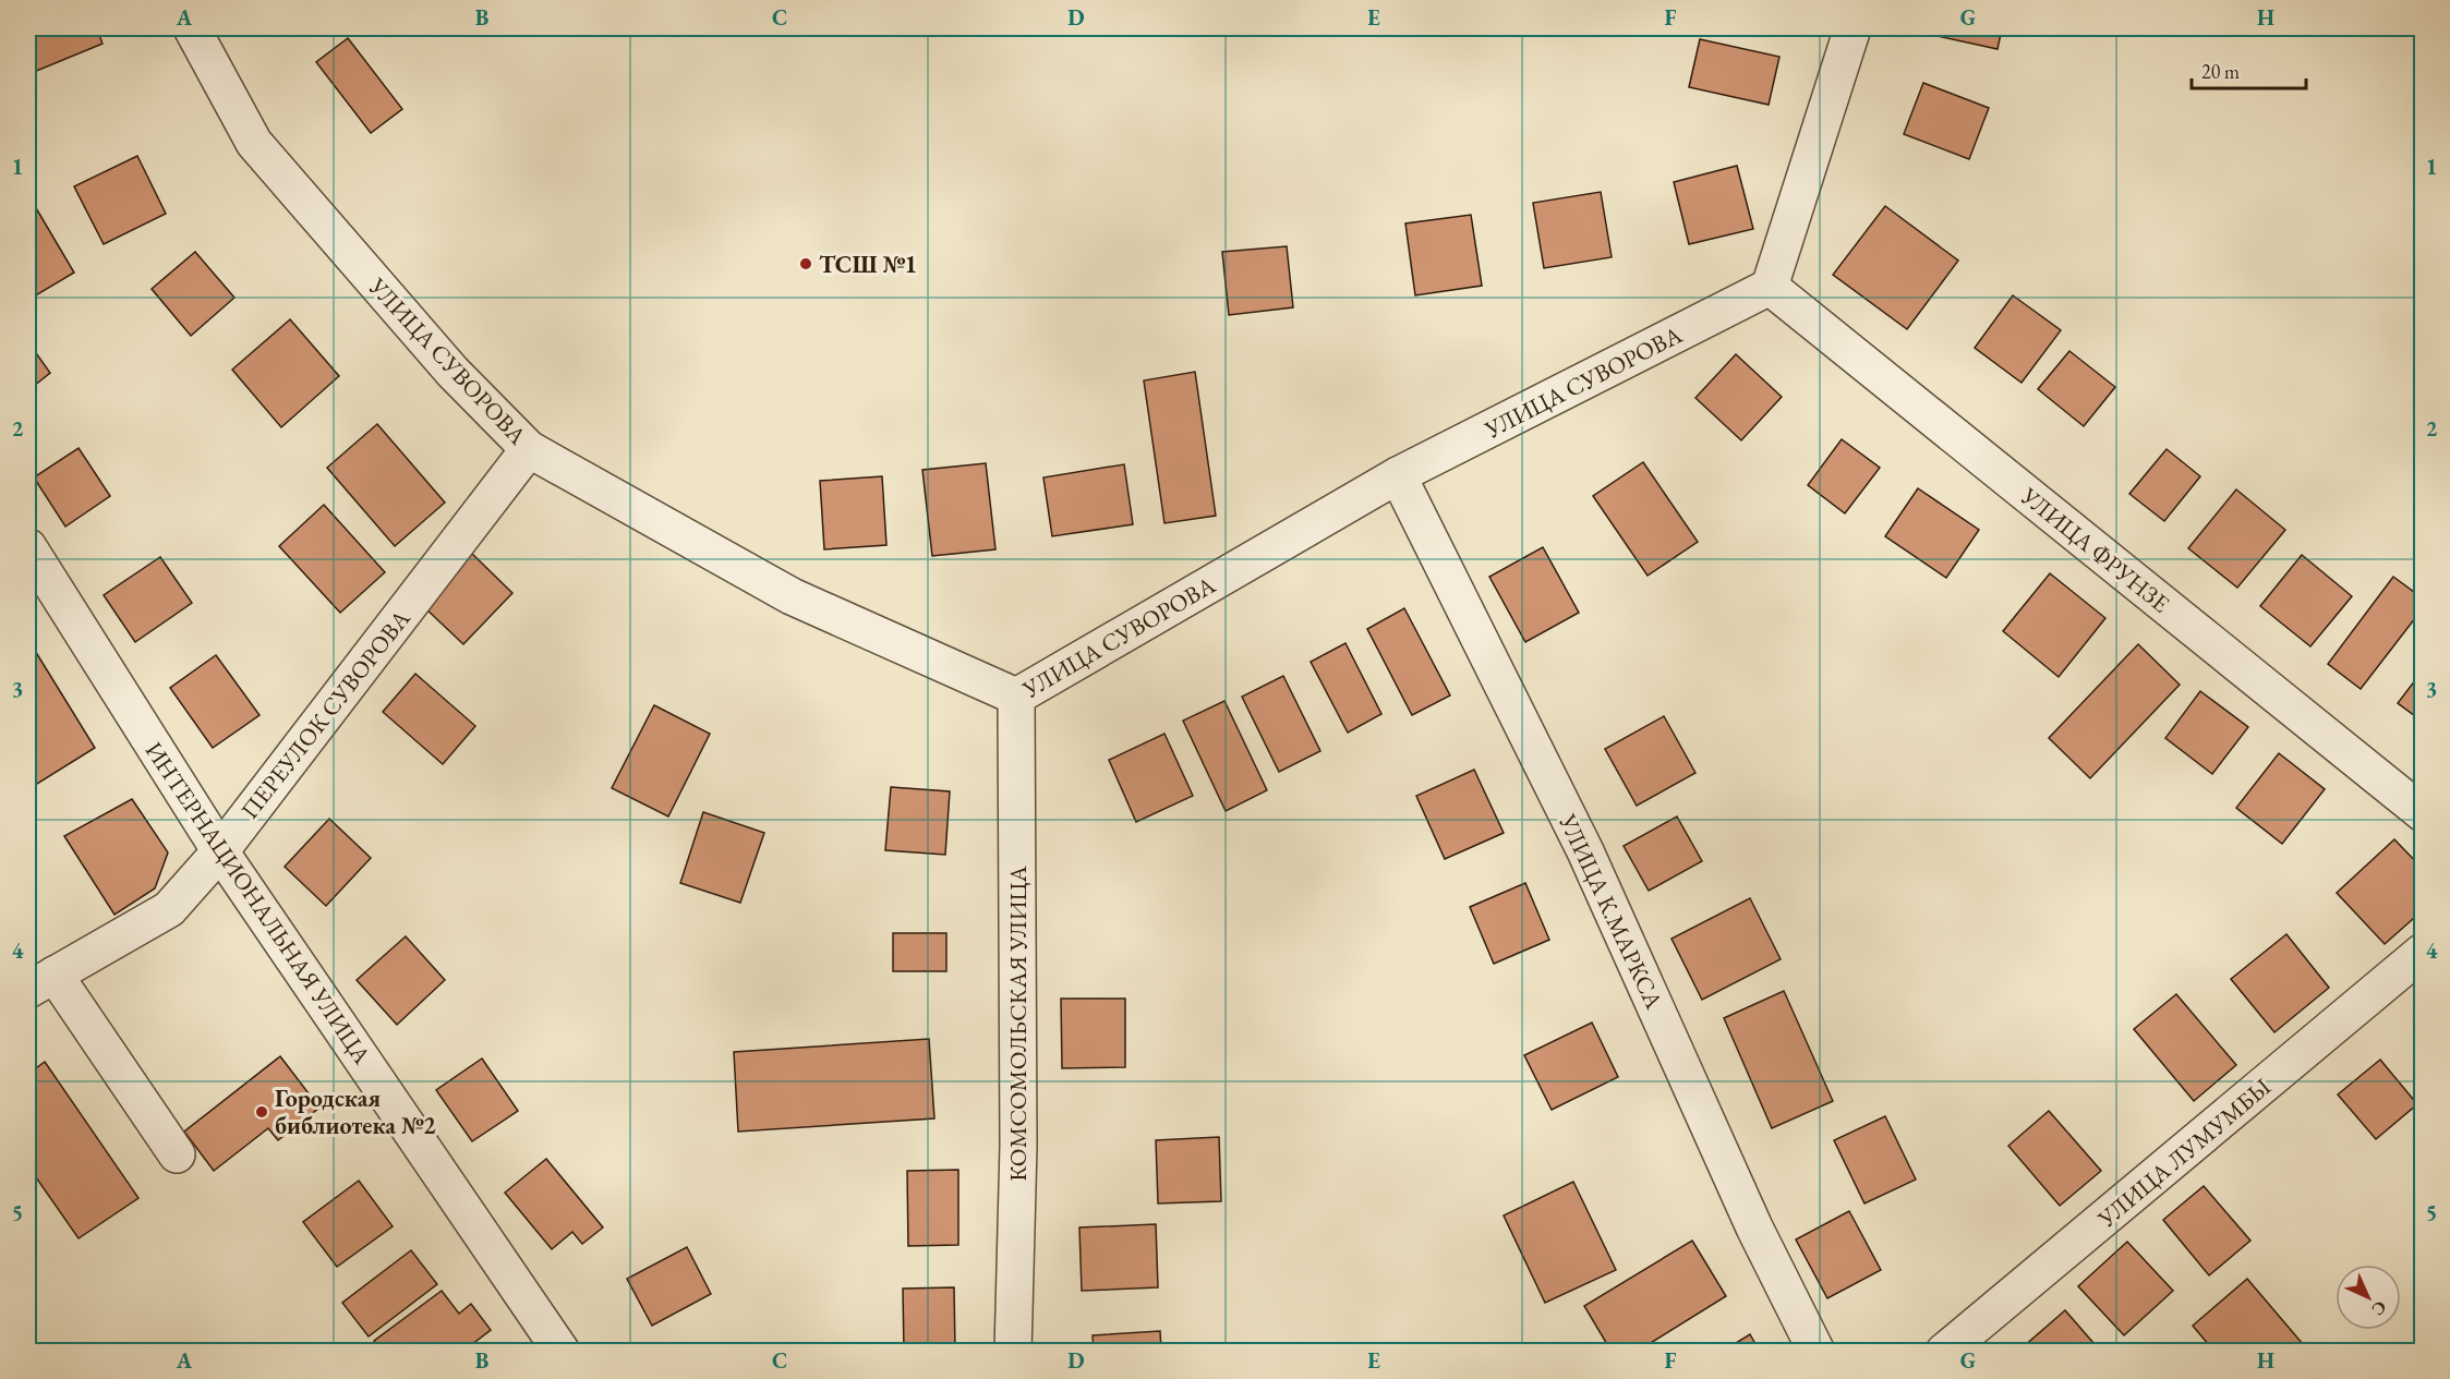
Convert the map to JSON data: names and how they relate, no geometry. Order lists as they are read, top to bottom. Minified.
{"streets":{"street":["УЛИЦА СУВОРОВА","УЛИЦА ФРУНЗЕ","ПЕРЕУЛОК СУВОРОВА","ИНТЕРНАЦИОНАЛЬНАЯ УЛИЦА","УЛИЦА К.МАРКСА","КОМСОМОЛЬСКАЯ УЛИЦА","УЛИЦА ЛУМУМБЫ"]},"crossings":[["УЛИЦА СУВОРОВА","УЛИЦА ФРУНЗЕ"],["УЛИЦА СУВОРОВА","ПЕРЕУЛОК СУВОРОВА"],["УЛИЦА СУВОРОВА","УЛИЦА К.МАРКСА"],["УЛИЦА СУВОРОВА","КОМСОМОЛЬСКАЯ УЛИЦА"],["ПЕРЕУЛОК СУВОРОВА","ИНТЕРНАЦИОНАЛЬНАЯ УЛИЦА"]],"places":["ТСШ №1","Городская библиотека №2"],"scale_bar":"20 m","north":"bottom right","grid":{"columns":["A","B","C","D","E","F","G","H"],"rows":["1","2","3","4","5"]}}
